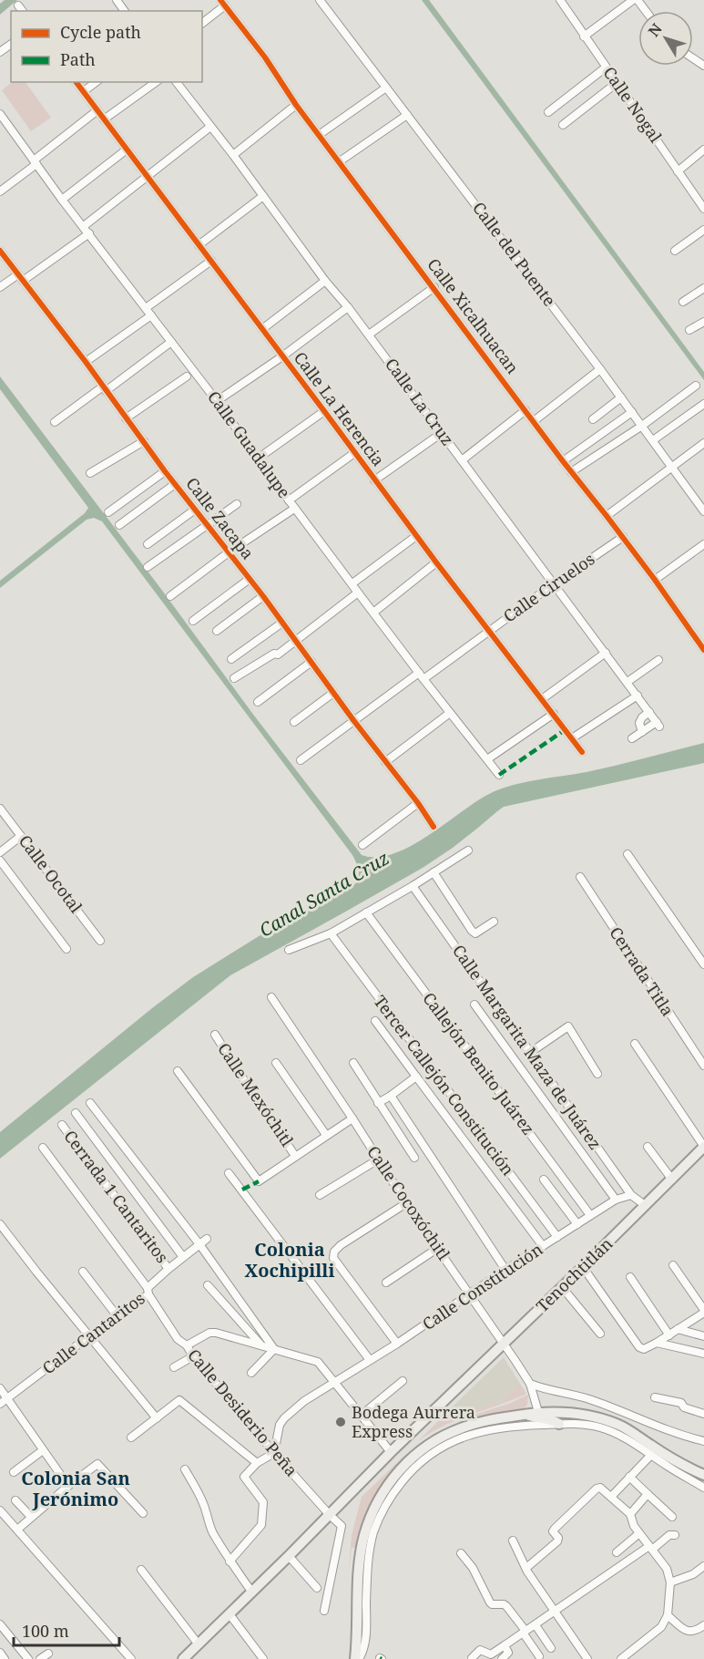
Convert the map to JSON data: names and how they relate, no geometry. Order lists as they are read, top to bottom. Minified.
{"streets":{"main road":["Tenochtitlán"],"street":["Calle Nogal","Calle del Puente","Calle Xicalhuacan","Calle La Cruz","Calle La Herencia","Calle Guadalupe","Calle Zacapa","Calle Ciruelos","Calle Ocotal","Cerrada Titla","Calle Margarita Maza de Juárez","Callejón Benito Juárez","Tercer Callejón Constitución","Calle Mexóchitl","Cerrada 1 Cantaritos","Calle Cocoxóchitl","Calle Constitución","Calle Cantaritos","Calle Desiderio Peña"]},"crossings":[["Calle Xicalhuacan","Calle Ciruelos"],["Calle La Cruz","Calle Ciruelos"],["Calle La Herencia","Calle Ciruelos"],["Calle Guadalupe","Calle Ciruelos"],["Calle Zacapa","Calle Ciruelos"],["Calle Margarita Maza de Juárez","Tenochtitlán"],["Calle Margarita Maza de Juárez","Calle Constitución"],["Callejón Benito Juárez","Calle Constitución"],["Tercer Callejón Constitución","Calle Constitución"],["Cerrada 1 Cantaritos","Calle Cantaritos"],["Calle Cocoxóchitl","Tenochtitlán"],["Calle Cocoxóchitl","Calle Constitución"],["Tenochtitlán","Calle Desiderio Peña"],["Calle Constitución","Calle Desiderio Peña"],["Calle Cantaritos","Calle Desiderio Peña"]],"districts":["Colonia Xochipilli","Colonia San Jerónimo"],"water":["Canal Santa Cruz"],"places":["Bodega Aurrera Express"],"legend":["Cycle path","Path"],"scale_bar":"100 m","north":"top left"}
